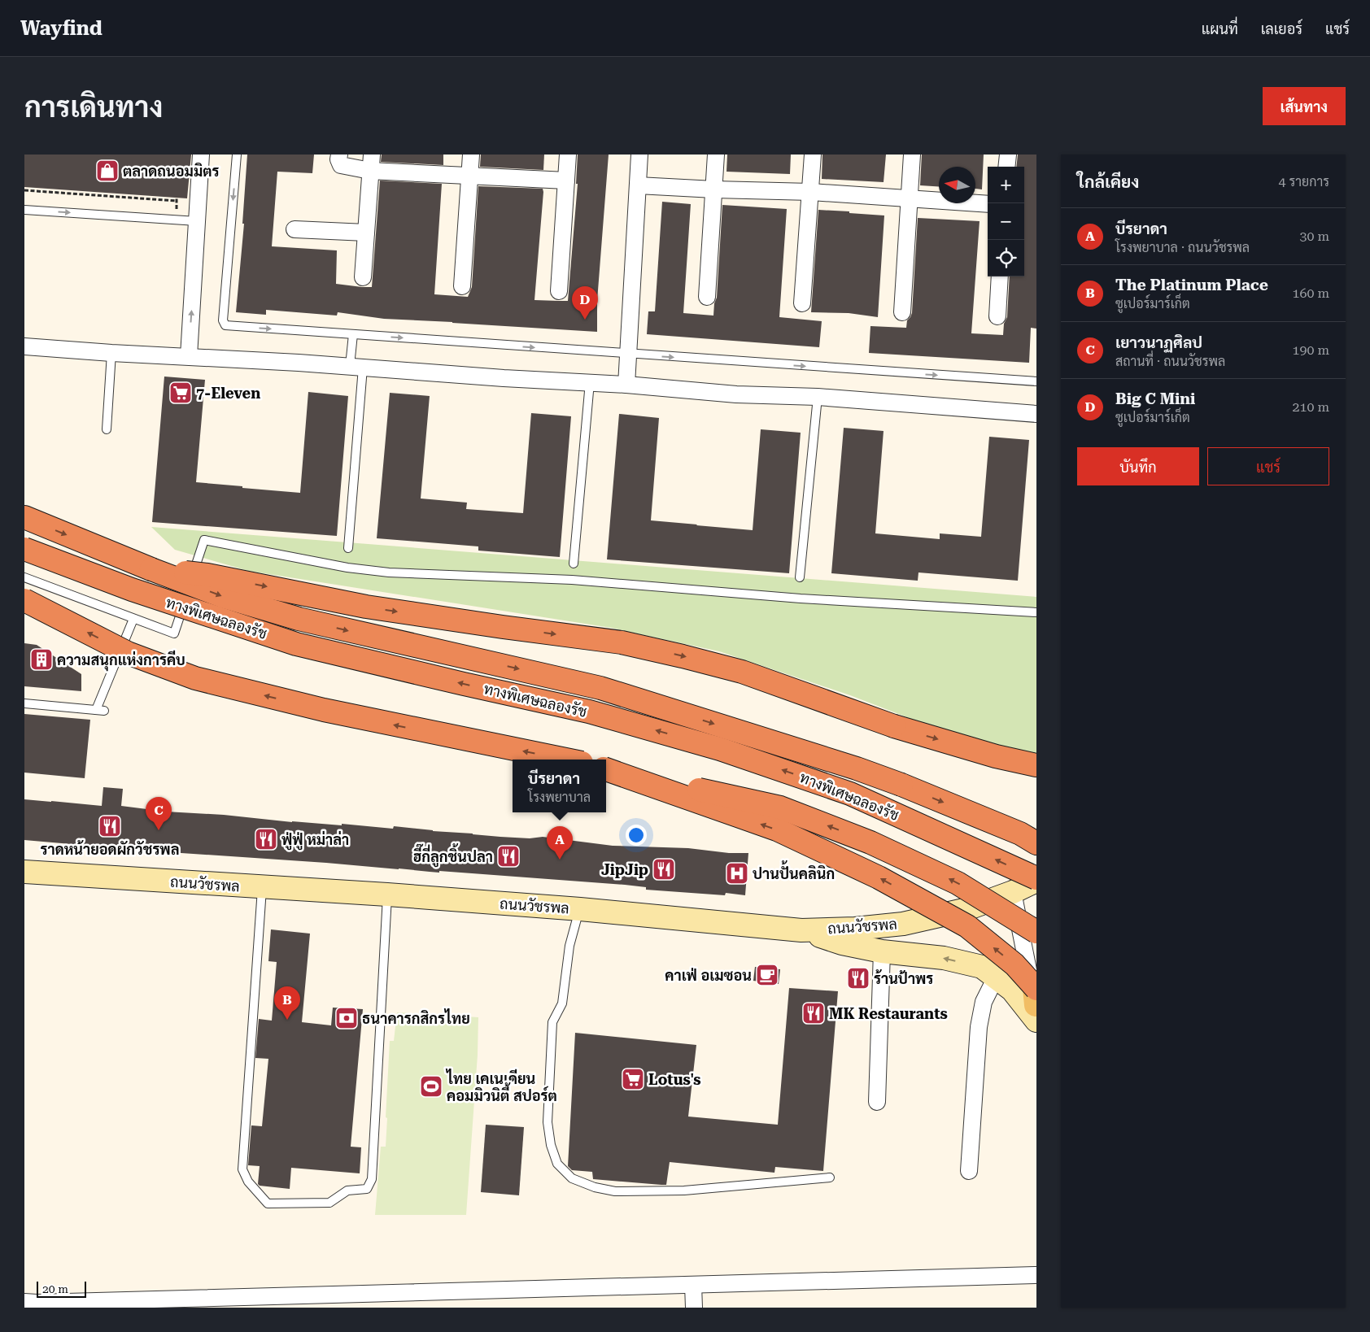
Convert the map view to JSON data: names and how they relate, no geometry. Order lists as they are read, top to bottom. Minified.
{"streets":{"highway":["ทางพิเศษฉลองรัช"],"main road":["ถนนวัชรพล"]},"crossings":[["ทางพิเศษฉลองรัช","ถนนวัชรพล"]],"places":{"shop":["ตลาดถนอมมิตร"],"supermarket":["7-Eleven","Lotus's"],"building":["ความสนุกแห่งการคีบ"],"restaurant":["ราดหน้ายอดผักวัชรพล","ฟู่ฟู่ หม่าล่า","ฮี๊กี่ลูกชิ้นปลา","JipJip","ร้านป้าพร","MK Restaurants"],"hospital":["ปานปั้นคลินิก"],"cafe":["คาเฟ่ อเมซอน"],"bank":["ธนาคารกสิกรไทย"],"sports":["ไทย เคเนเดียน คอมมิวนิตี้ สปอร์ต"]},"scale_bar":"20 m","north":"left","page":{"header":"Wayfind","nav":["แผนที่","เลเยอร์","แชร์"],"title":"การเดินทาง","buttons":["เส้นทาง",["บันทึก","แชร์"]],"heading":["ใกล้เคียง","4 รายการ"],"map_buttons":["+","−"],"list":[{"mark":"A","name":"บีรยาดา","note":"โรงพยาบาล · ถนนวัชรพล","value":"30 m"},{"mark":"B","name":"The Platinum Place","note":"ซูเปอร์มาร์เก็ต","value":"160 m"},{"mark":"C","name":"เยาวนาฏศิลป","note":"สถานที่ · ถนนวัชรพล","value":"190 m"},{"mark":"D","name":"Big C Mini","note":"ซูเปอร์มาร์เก็ต","value":"210 m"}],"pins":["D","C","A","B"],"popup":["บีรยาดา","โรงพยาบาล"],"scale":"20 m"}}
